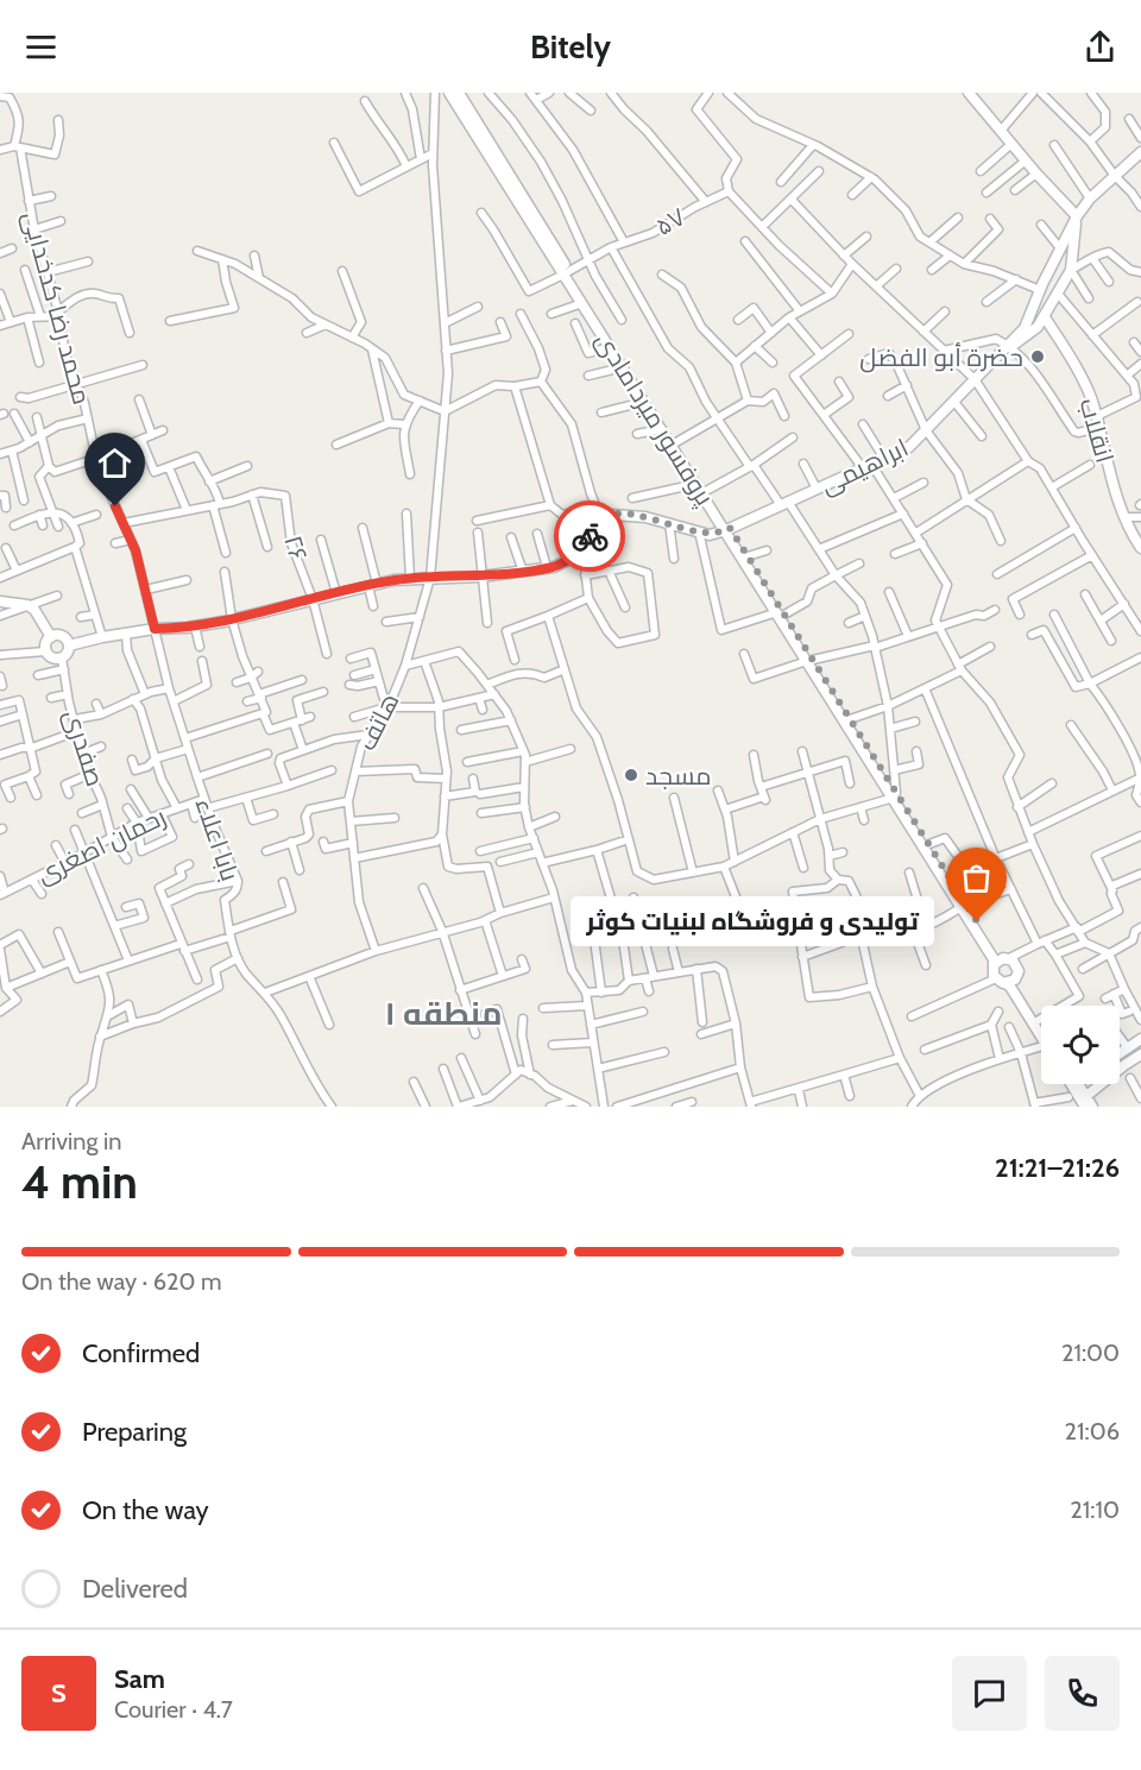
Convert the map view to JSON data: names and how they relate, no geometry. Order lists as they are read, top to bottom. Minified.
{"streets":{"main road":["پروفسور میردامادی","انقلاب","ابراهیمی"],"street":["۵۷","محمد رضا کدخدایی","۲۶","هاتف","صفدری","بابا اعلاء","رحمان اصغری"]},"crossings":[["۵۷","پروفسور میردامادی"],["محمد رضا کدخدایی","بابا اعلاء"],["پروفسور میردامادی","ابراهیمی"],["صفدری","رحمان اصغری"],["بابا اعلاء","رحمان اصغری"]],"districts":["منطقه ۱"],"places":["حضرة أبو الفضل","مسجد","تولیدی و فروشگاه لبنیات کوثر"],"page":{"header":"Bitely","bubble":"تولیدی و فروشگاه لبنیات کوثر","heading":["4 min","Arriving in","21:21–21:26"],"panel":["Sam","Courier · 4.7"],"bar":"On the way · 620 m","list":[["Confirmed","21:00"],["Preparing","21:06"],["On the way","21:10"],"Delivered"],"round":"S"}}
